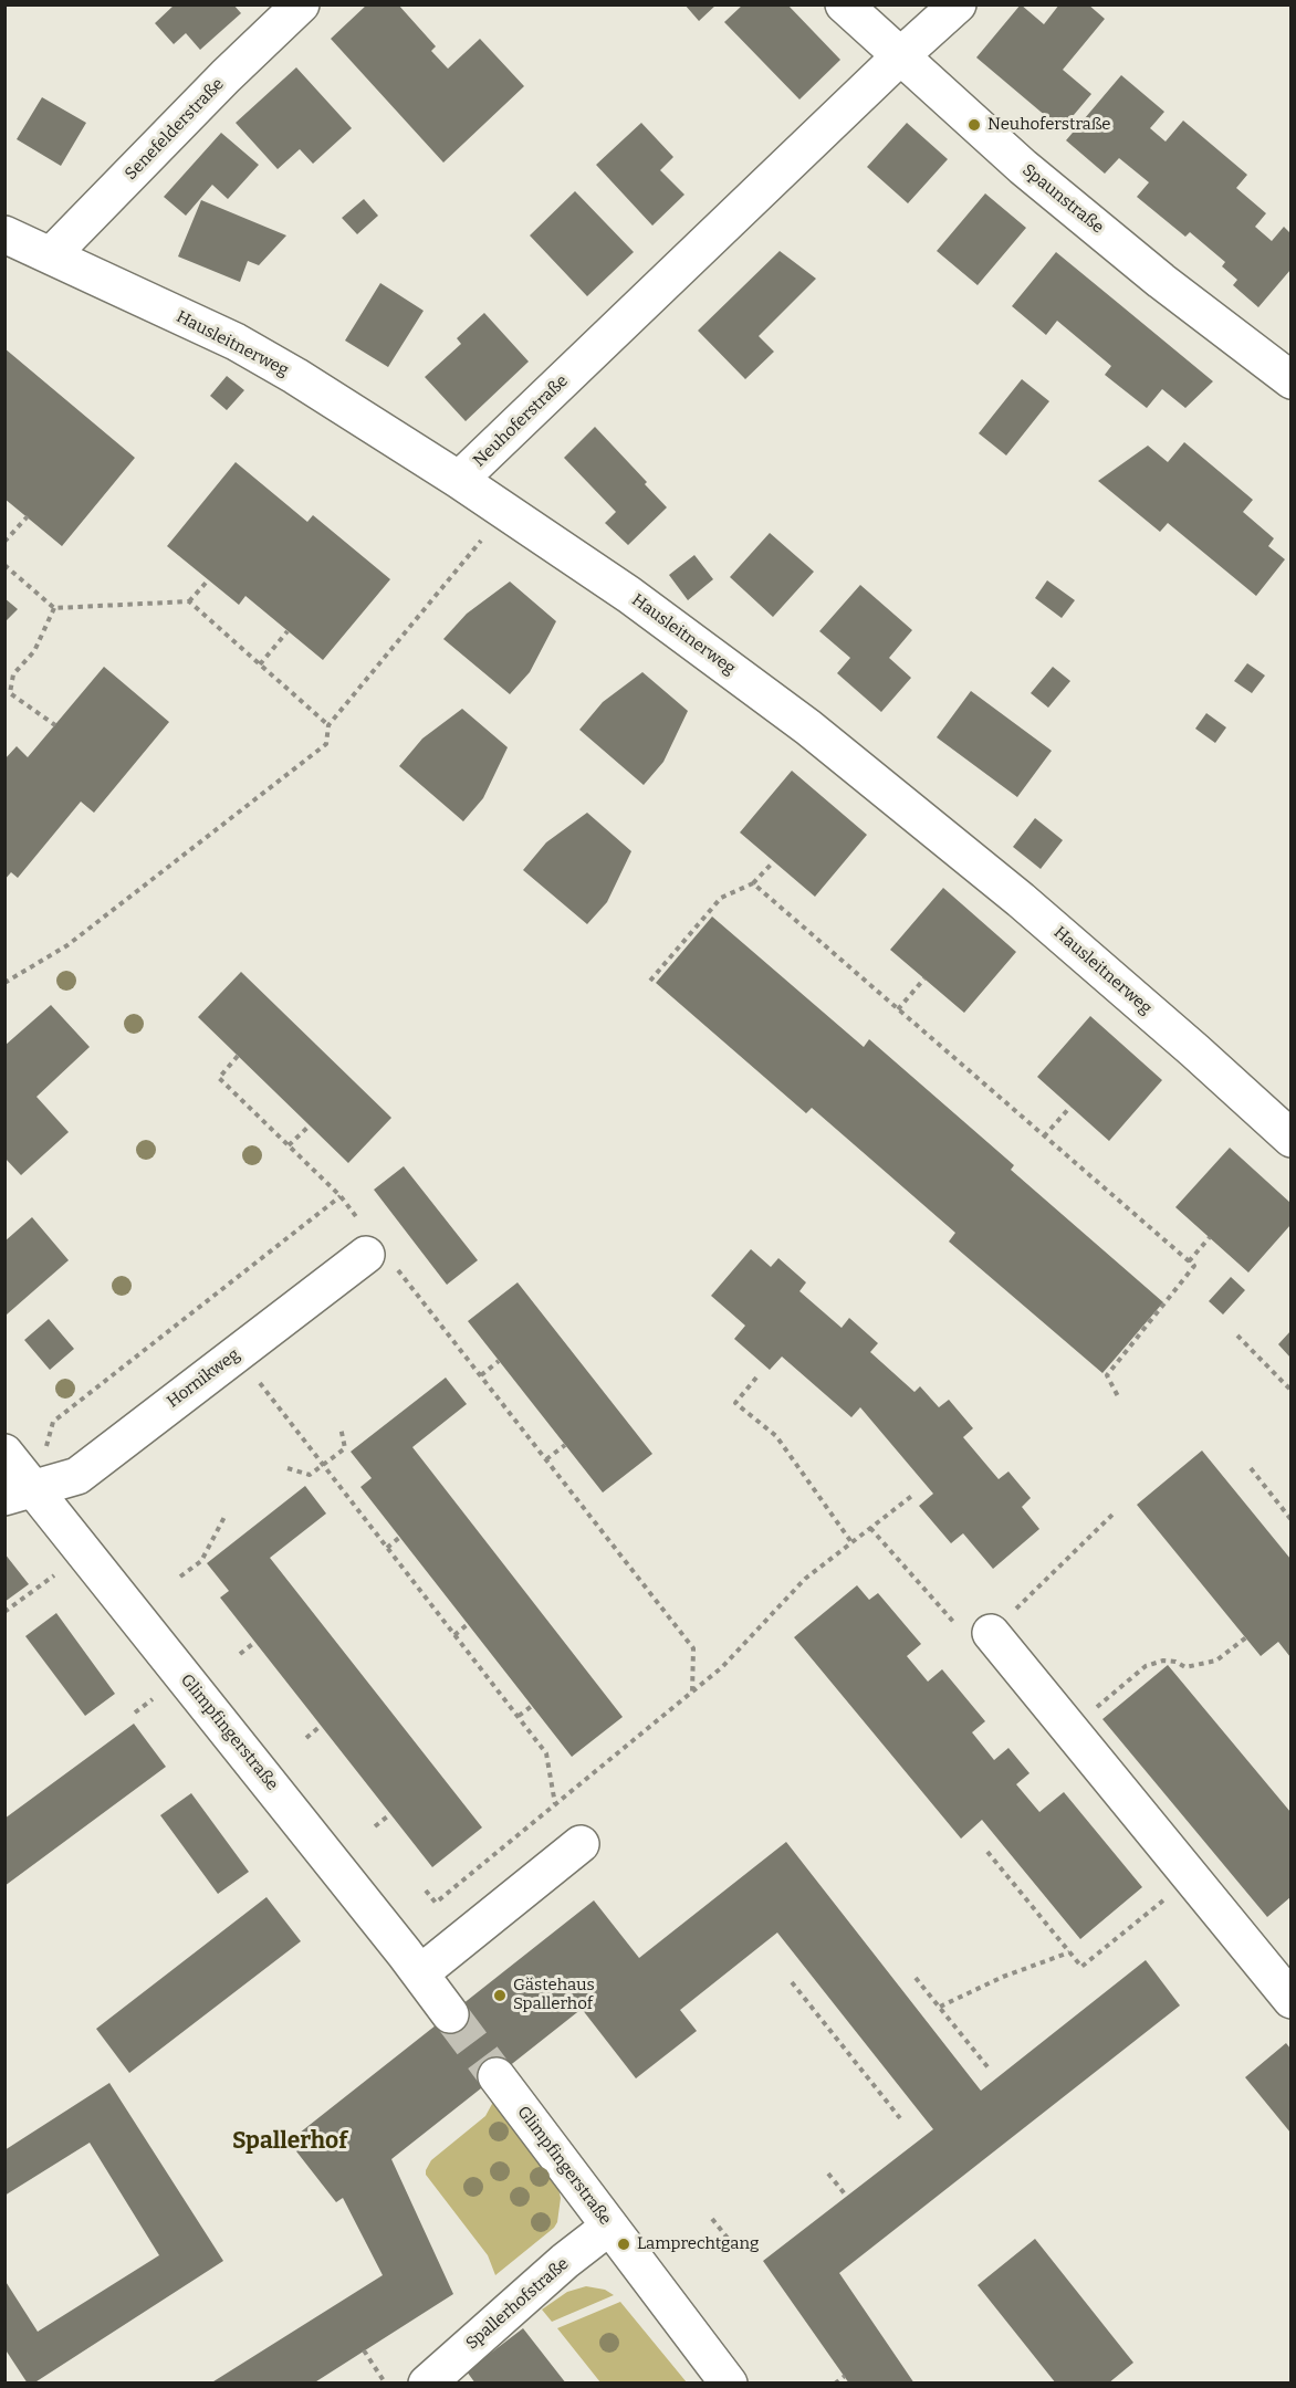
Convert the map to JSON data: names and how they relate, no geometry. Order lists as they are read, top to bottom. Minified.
{"streets":{"street":["Senefelderstraße","Spaunstraße","Hausleitnerweg","Neuhoferstraße","Hornikweg","Glimpfingerstraße","Spallerhofstraße"]},"crossings":[["Senefelderstraße","Hausleitnerweg"],["Spaunstraße","Neuhoferstraße"],["Hausleitnerweg","Neuhoferstraße"],["Hornikweg","Glimpfingerstraße"],["Glimpfingerstraße","Spallerhofstraße"]],"districts":["Spallerhof"],"places":["Neuhoferstraße","Gästehaus Spallerhof","Lamprechtgang"]}
